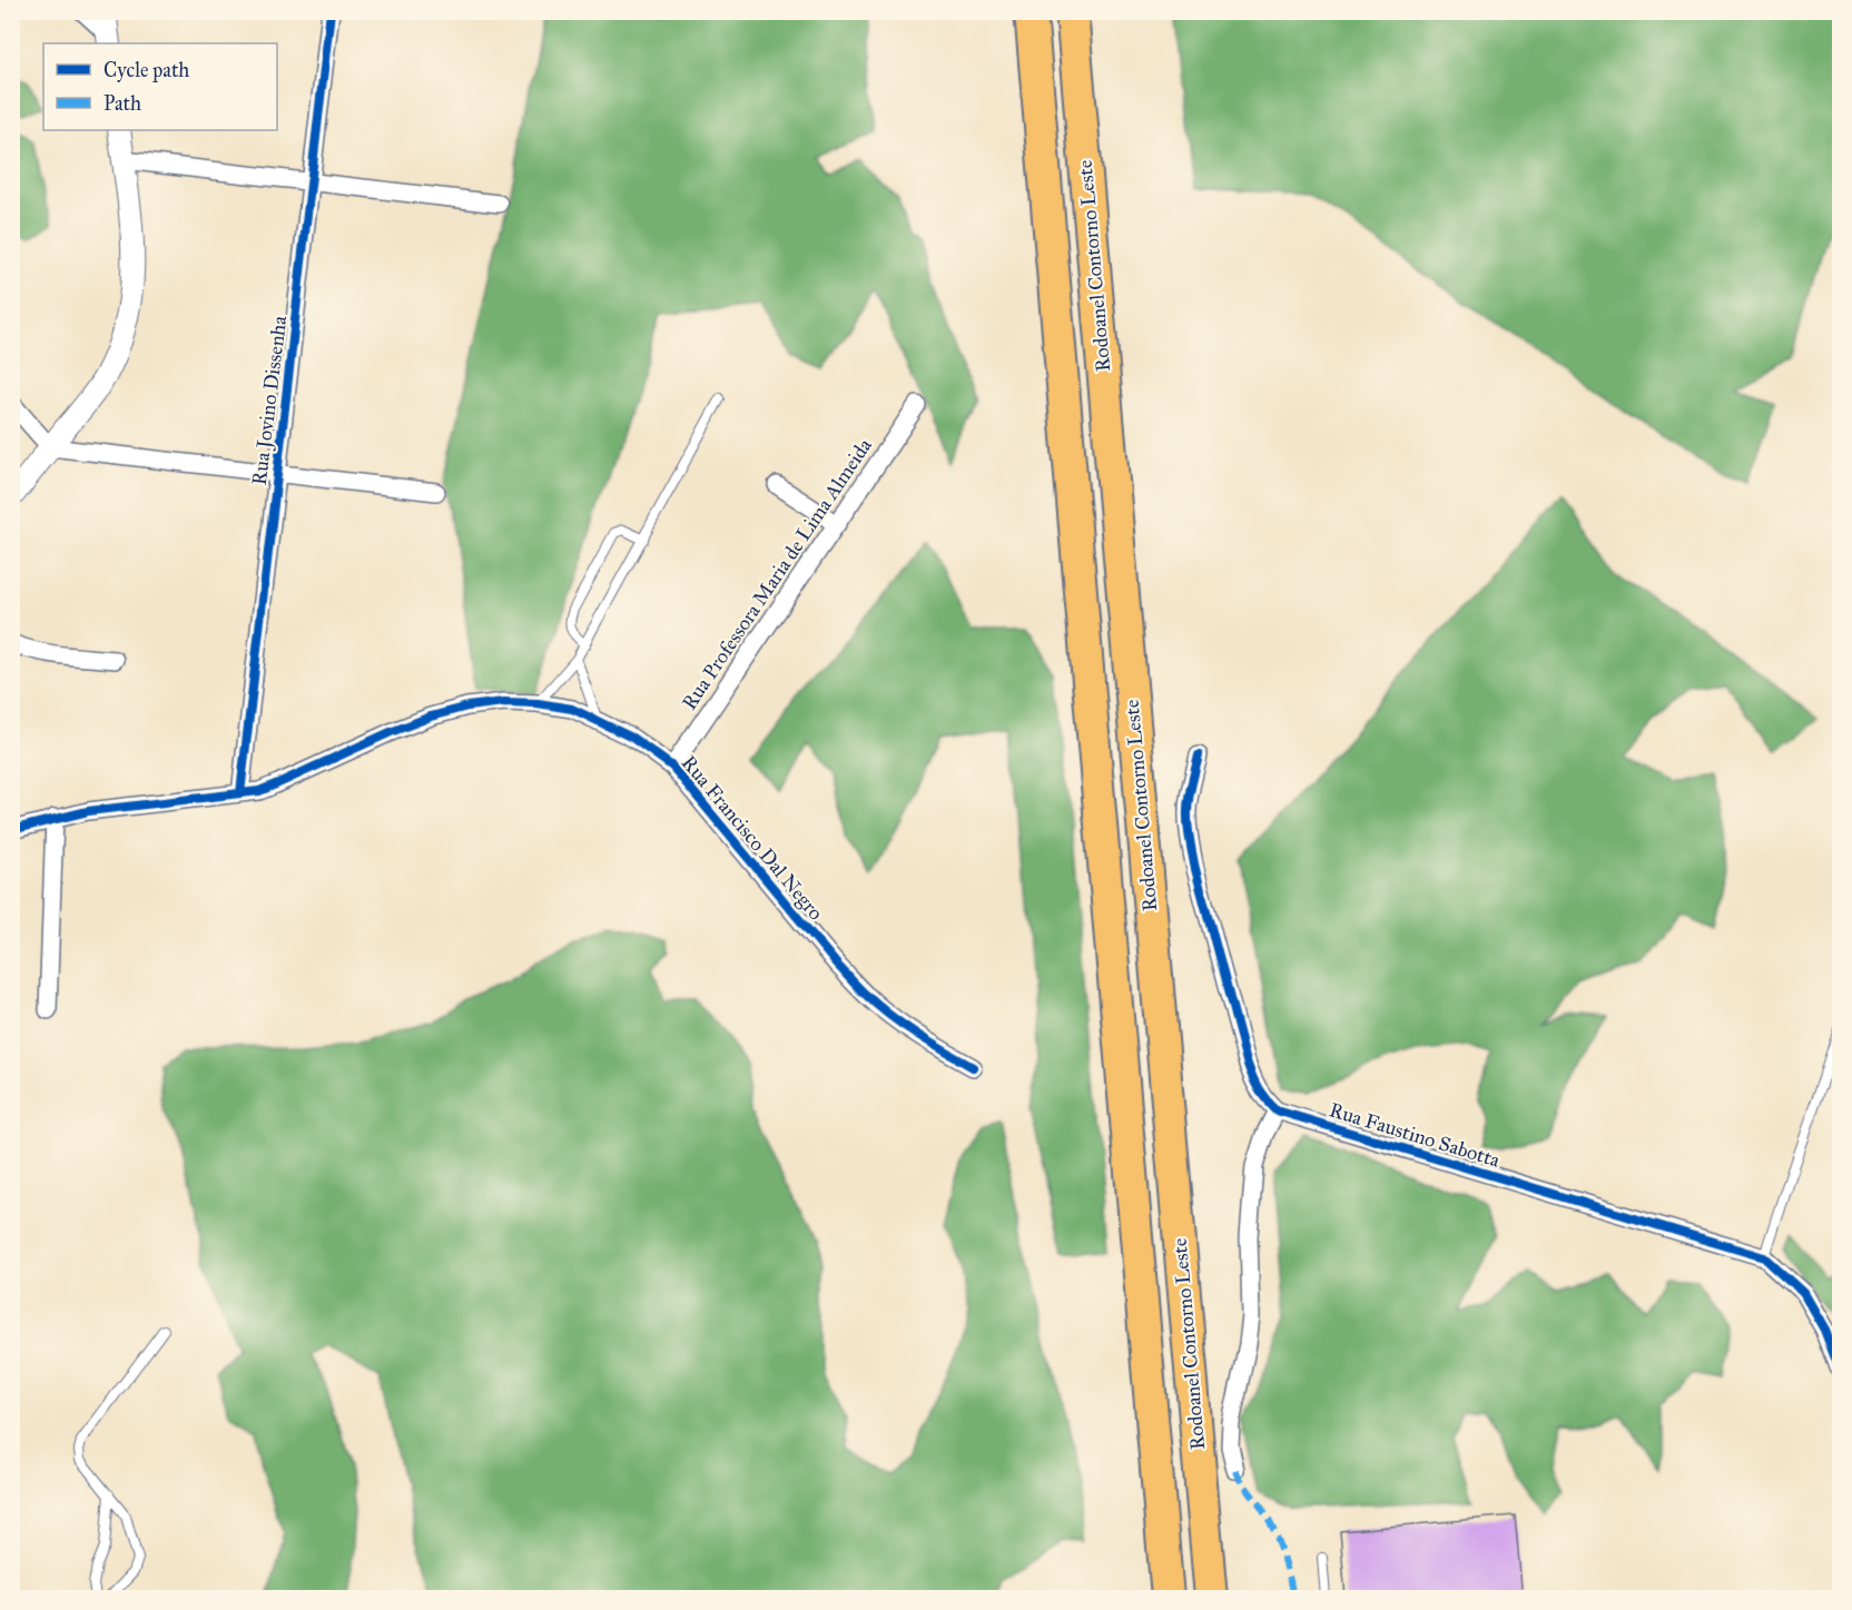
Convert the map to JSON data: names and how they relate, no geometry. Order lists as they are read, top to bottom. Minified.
{"streets":{"highway":["Rodoanel Contorno Leste"],"street":["Rua Jovino Dissenha","Rua Professora Maria de Lima Almeida","Rua Francisco Dal Negro","Rua Faustino Sabotta"]},"crossings":[["Rua Jovino Dissenha","Rua Francisco Dal Negro"],["Rua Professora Maria de Lima Almeida","Rua Francisco Dal Negro"]],"legend":["Cycle path","Path"]}
